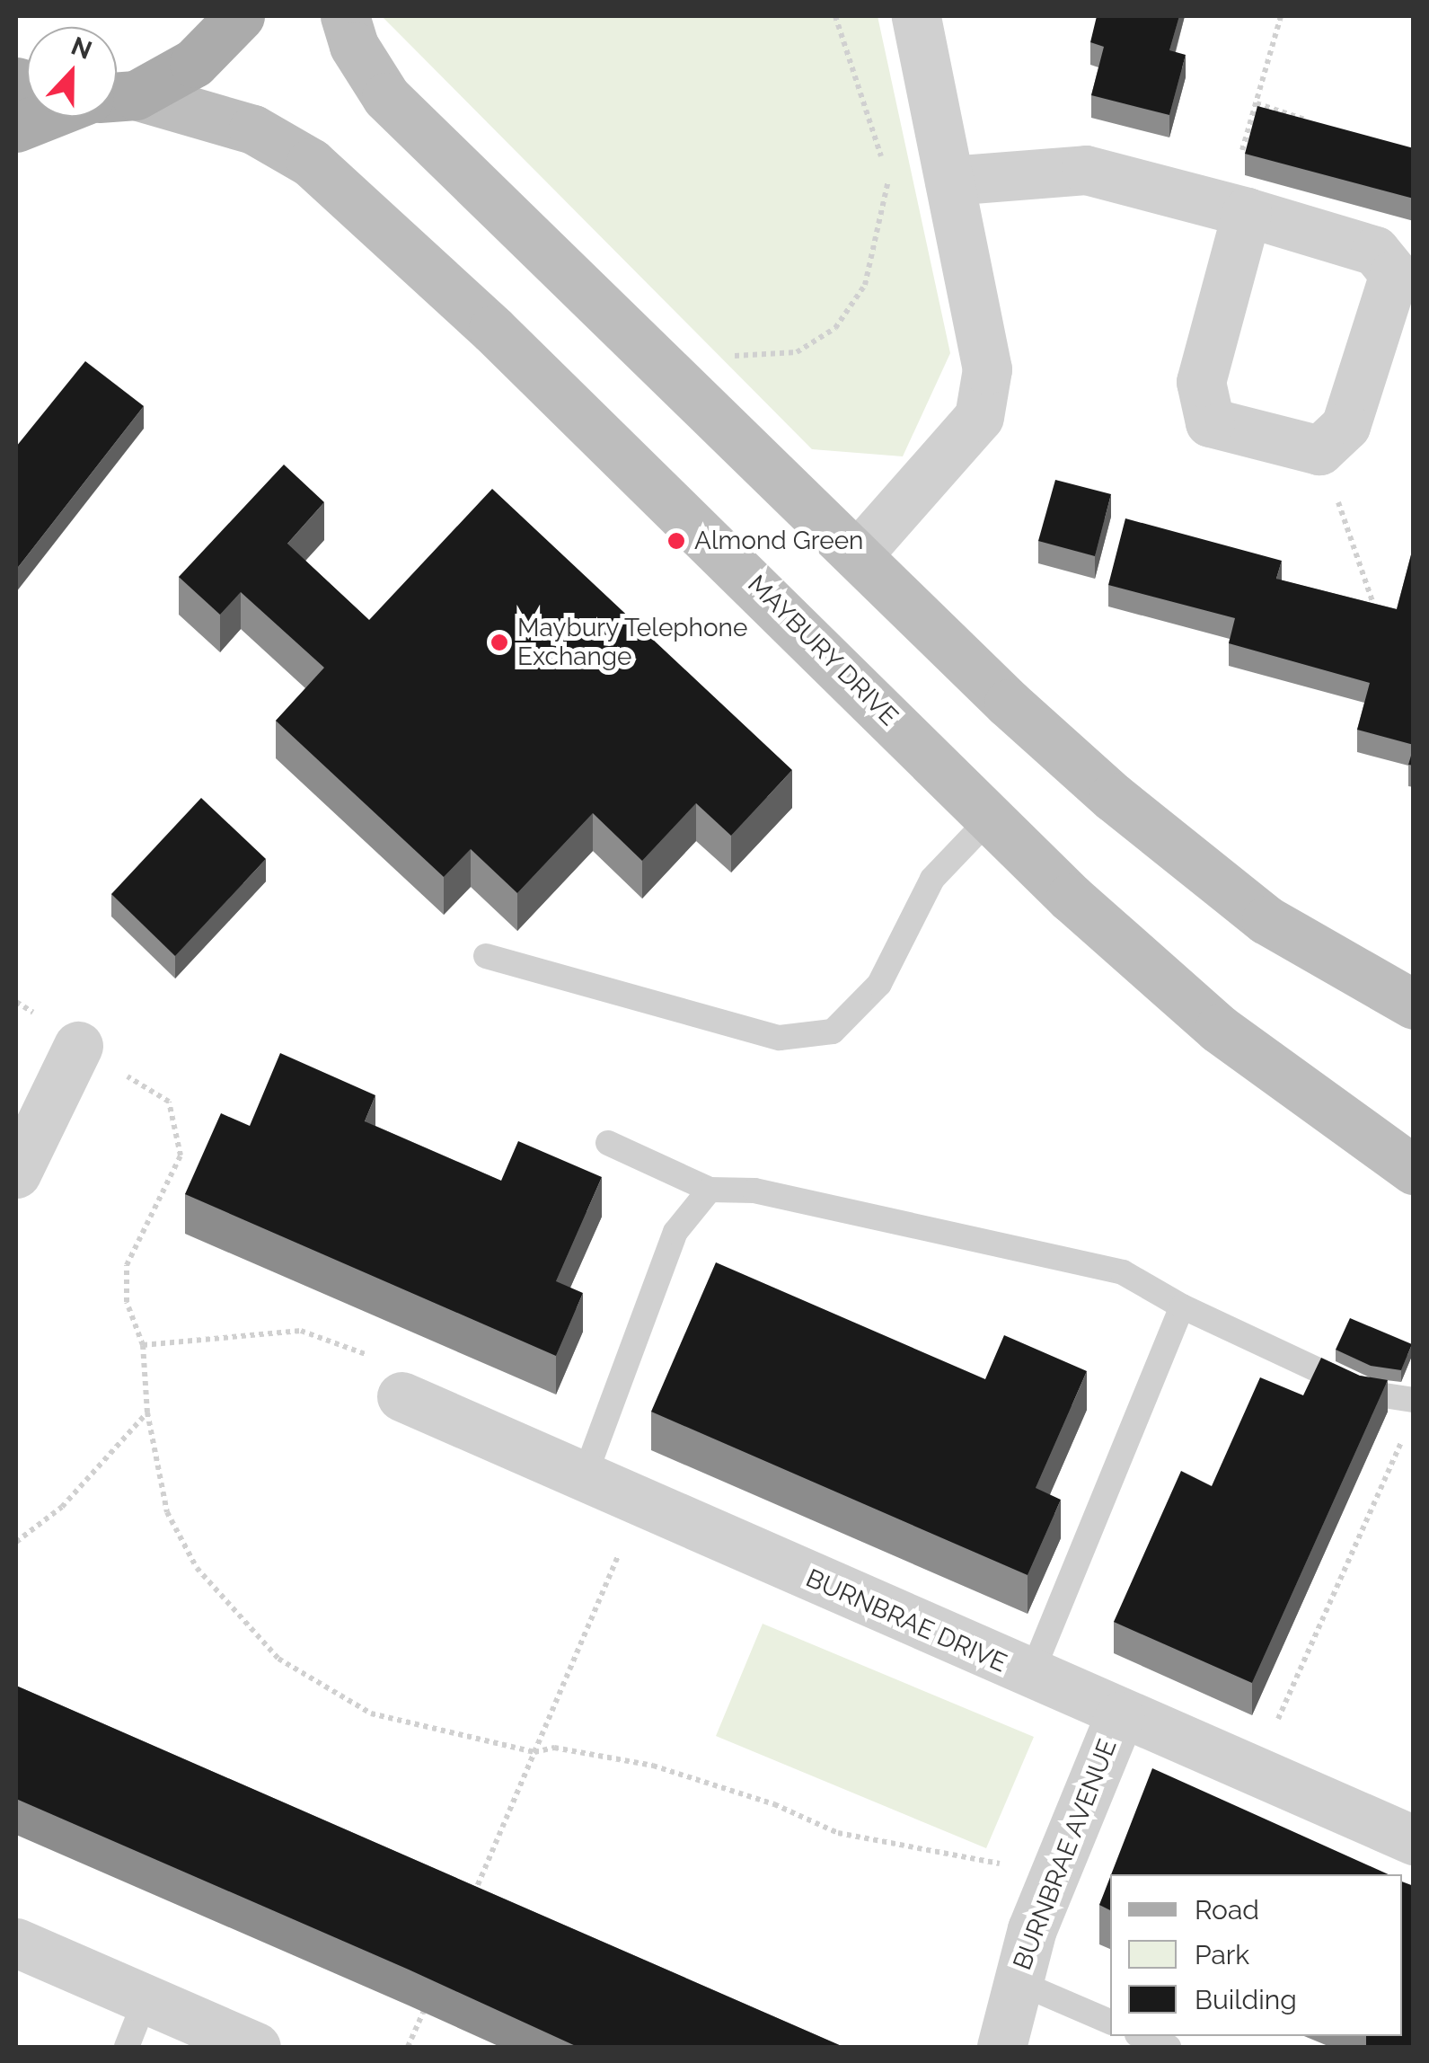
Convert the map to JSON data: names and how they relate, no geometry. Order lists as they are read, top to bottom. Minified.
{"streets":{"street":["MAYBURY DRIVE","BURNBRAE DRIVE","BURNBRAE AVENUE"]},"crossings":[["BURNBRAE DRIVE","BURNBRAE AVENUE"]],"places":["Almond Green","Maybury Telephone Exchange"],"legend":["Road","Park","Building"],"north":"top"}
